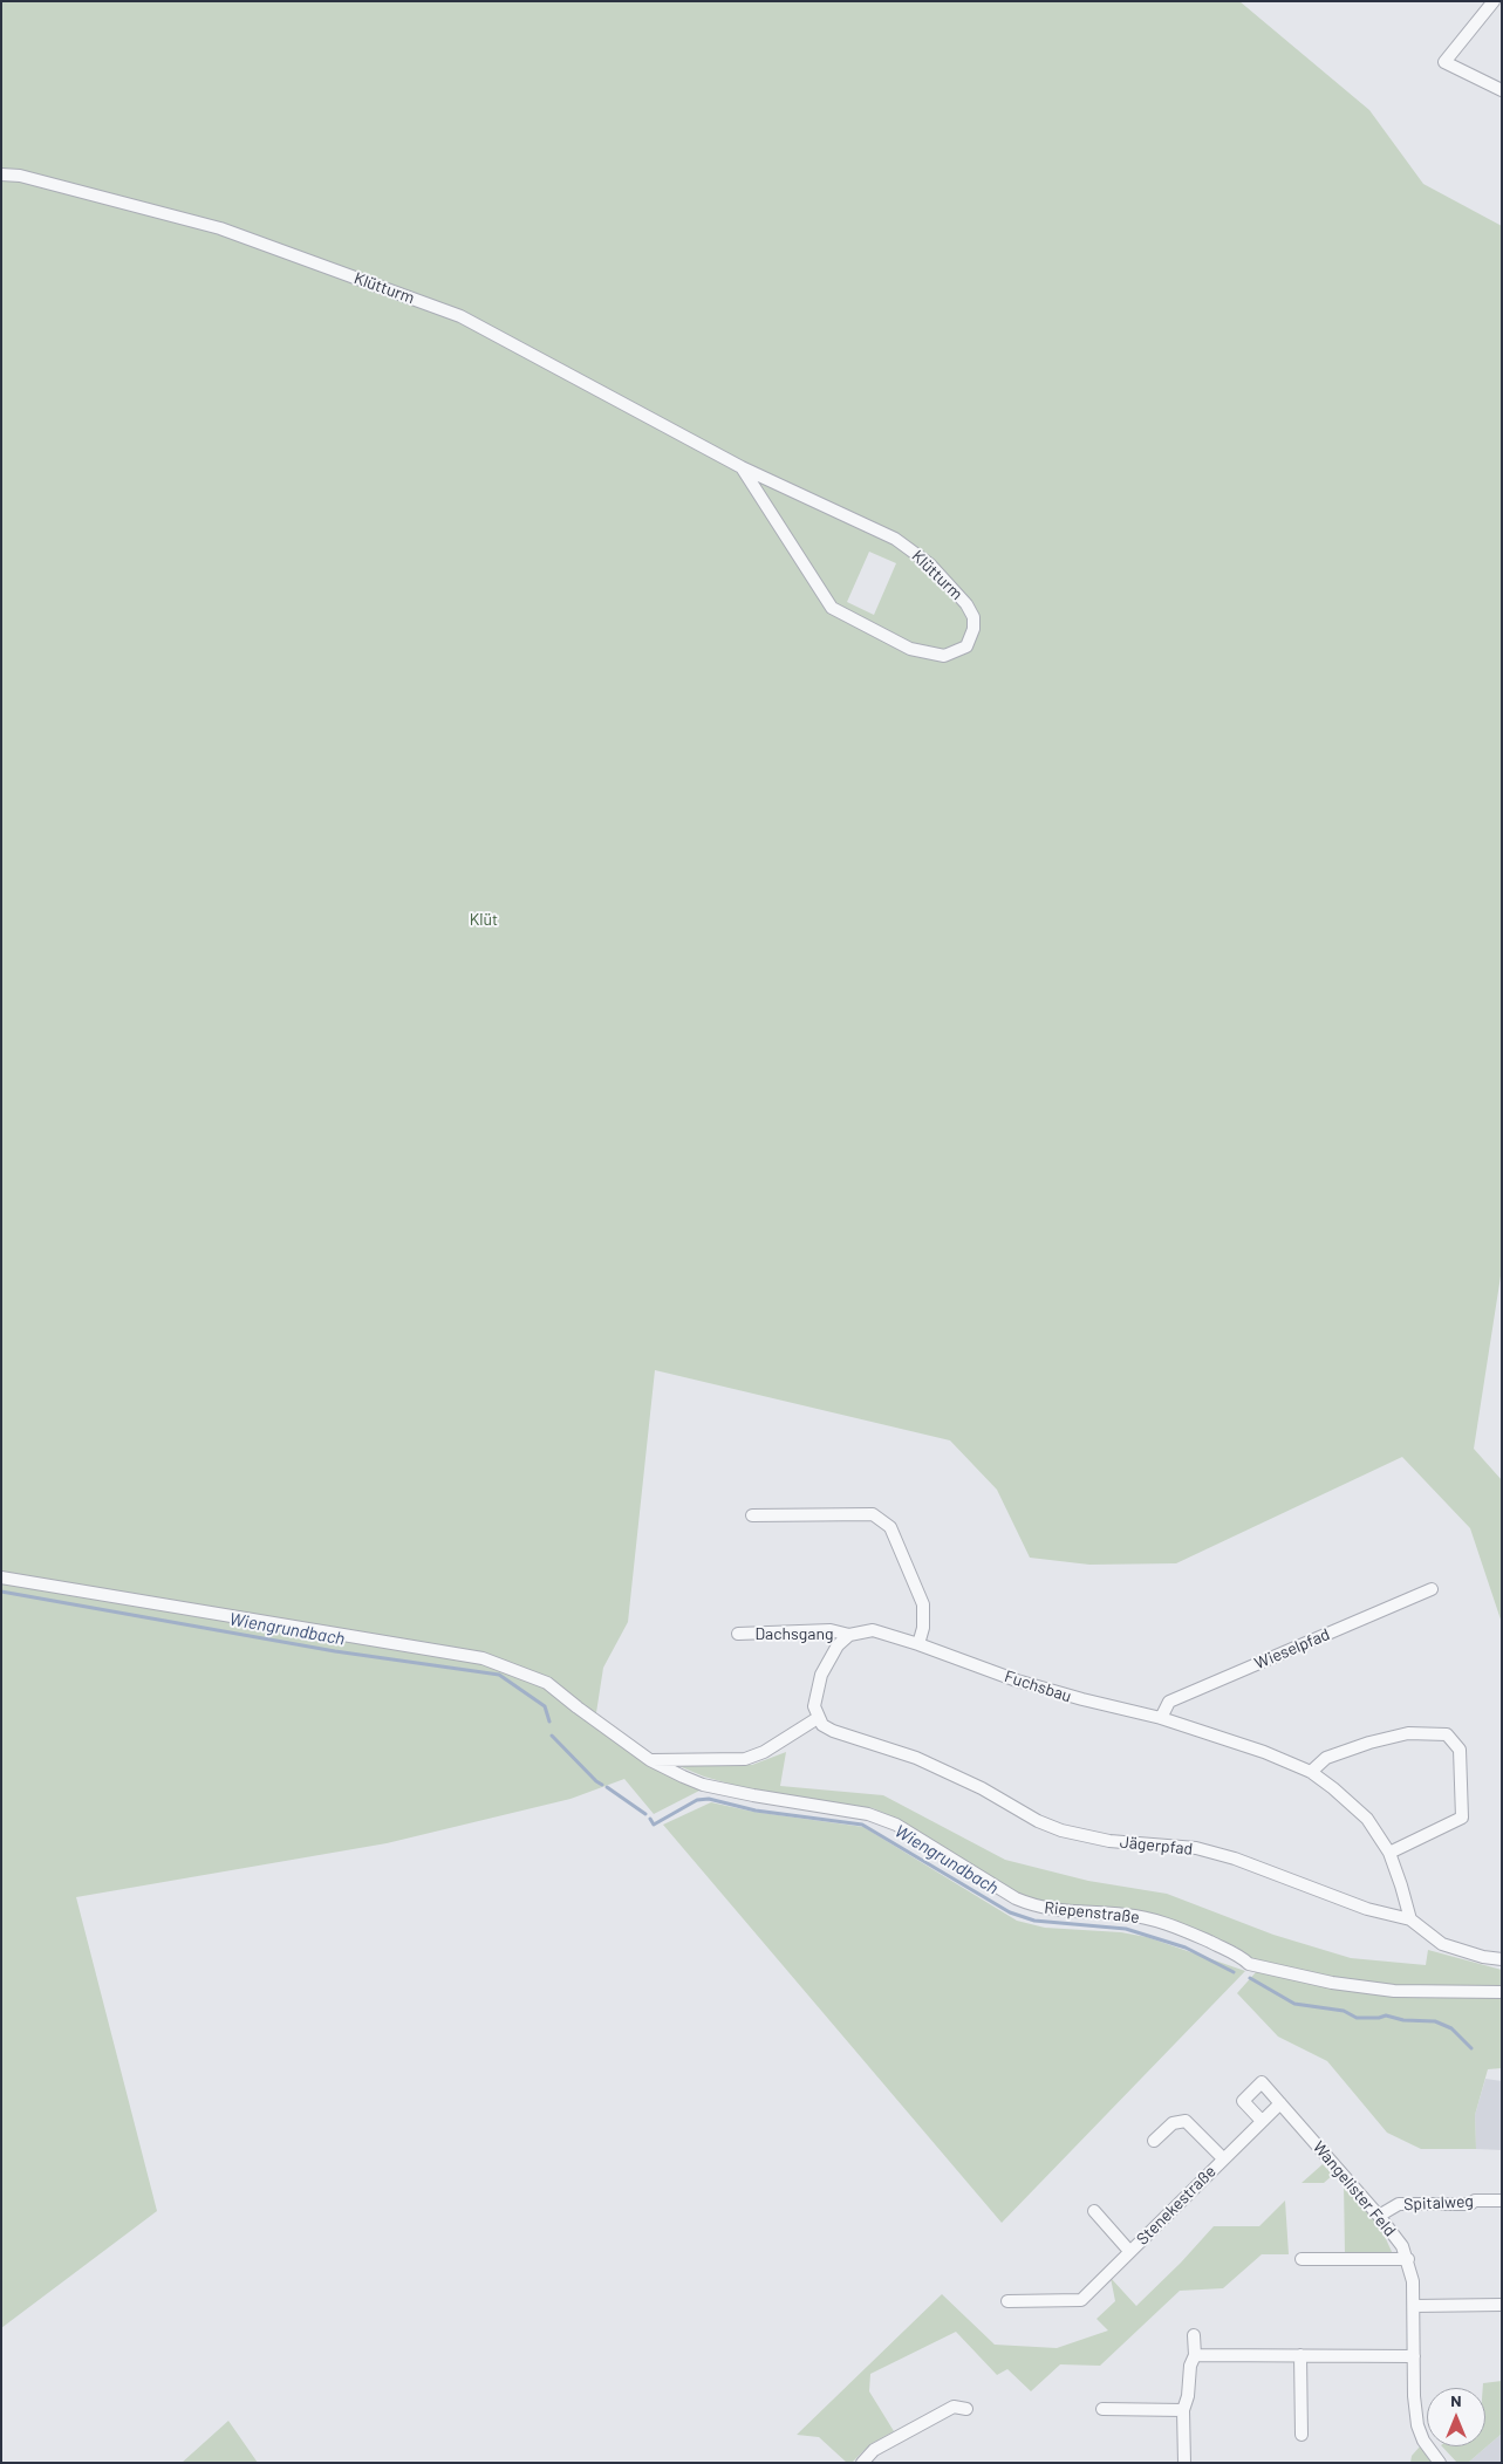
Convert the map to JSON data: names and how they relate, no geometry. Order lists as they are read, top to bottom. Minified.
{"streets":{"street":["Klütturm","Dachsgang","Wieselpfad","Fuchsbau","Jägerpfad","Riepenstraße","Wangelister Feld","Spitalweg","Stenekestraße"]},"crossings":[["Dachsgang","Fuchsbau"],["Wieselpfad","Fuchsbau"],["Fuchsbau","Jägerpfad"],["Wangelister Feld","Spitalweg"],["Wangelister Feld","Stenekestraße"]],"water":["Wiengrundbach"],"parks":["Klüt"],"north":"top"}
